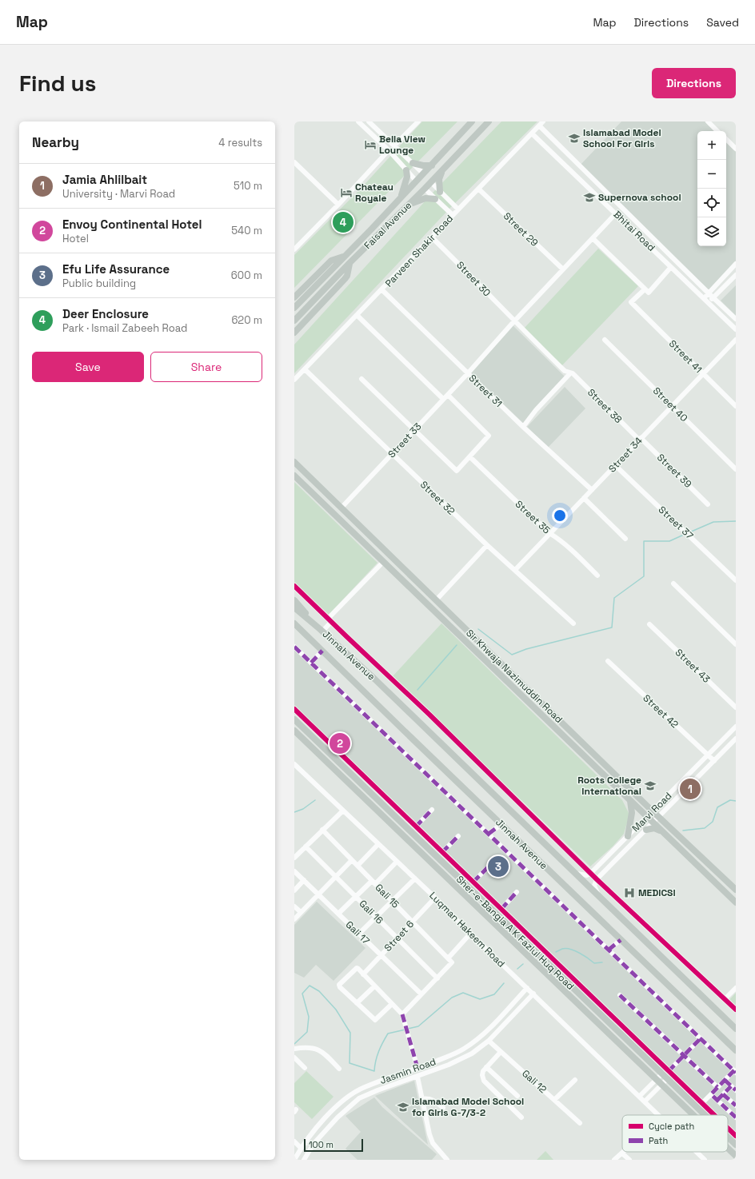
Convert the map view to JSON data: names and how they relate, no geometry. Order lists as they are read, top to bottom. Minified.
{"streets":{"main road":["Faisal Avenue","Jinnah Avenue","Sir Khwaja Nazimuddin Road","Sher-e-Bangla A K Fazlul Huq Road"],"street":["Street 29","Bhitai Road","Parveen Shakir Road","Street 30","Street 41","Street 31","Street 40","Street 38","Street 33","Street 34","Street 39","Street 32","Street 35","Street 37","Street 43","Street 42","Marvi Road","Gali 15","Gali 16","Luqman Hakeem Road","Gali 17","Street 6","Jasmin Road","Gali 12"]},"crossings":[["Street 29","Parveen Shakir Road"],["Street 29","Street 33"],["Bhitai Road","Parveen Shakir Road"],["Bhitai Road","Street 33"],["Parveen Shakir Road","Street 30"],["Parveen Shakir Road","Street 31"],["Parveen Shakir Road","Street 32"],["Street 30","Street 38"],["Street 30","Street 33"],["Street 41","Street 34"],["Street 31","Street 33"],["Street 31","Street 34"],["Street 40","Street 34"],["Street 38","Street 34"],["Street 38","Street 39"],["Street 33","Street 32"],["Street 33","Sir Khwaja Nazimuddin Road"],["Street 34","Street 39"],["Street 34","Street 32"],["Street 34","Street 35"],["Street 34","Street 37"],["Sir Khwaja Nazimuddin Road","Marvi Road"],["Street 42","Marvi Road"],["Gali 15","Gali 16"],["Gali 15","Street 6"],["Gali 16","Street 6"],["Luqman Hakeem Road","Street 6"],["Luqman Hakeem Road","Jasmin Road"],["Gali 17","Street 6"],["Jasmin Road","Gali 12"]],"places":{"school or university":["Islamabad Model School For Girls","Supernova school","Roots College International","Islamabad Model School for Girls G-7/3-2"],"hotel":["Bella View Lounge","Chateau Royale"],"hospital":["MEDICSi"]},"legend":["Cycle path","Path"],"scale_bar":"100 m","page":{"header":"Map","nav":["Map","Directions","Saved"],"buttons":["Directions",["Save","Share"]],"title":"Find us","heading":["Nearby","4 results"],"map_buttons":["+","−"],"list":[{"mark":"1","name":"Jamia Ahlilbait","note":"University · Marvi Road","value":"510 m"},{"mark":"2","name":"Envoy Continental Hotel","note":"Hotel","value":"540 m"},{"mark":"3","name":"Efu Life Assurance","note":"Public building","value":"600 m"},{"mark":"4","name":"Deer Enclosure","note":"Park · Ismail Zabeeh Road","value":"620 m"}],"pins":["4","2","1","3"],"scale":"100 m"}}
